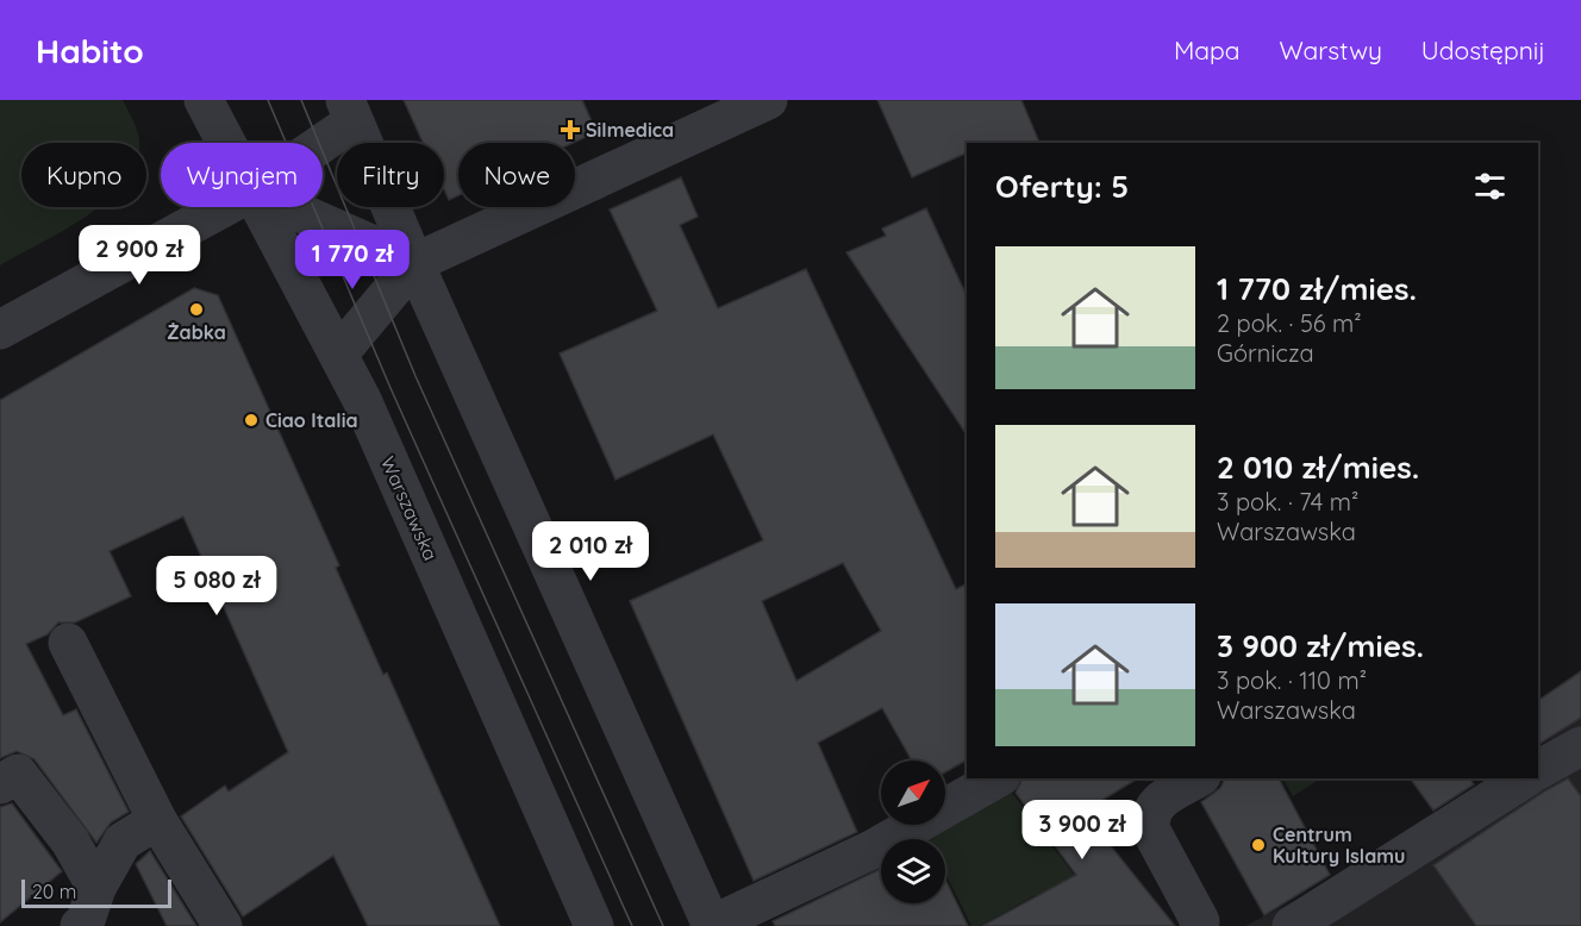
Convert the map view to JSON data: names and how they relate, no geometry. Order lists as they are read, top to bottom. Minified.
{"streets":{"street":["Warszawska"]},"places":{"health":["Silmedica"],"other":["Żabka","Ciao Italia","Centrum Kultury Islamu"]},"scale_bar":"20 m","north":"top right","page":{"header":"Habito","nav":["Mapa","Warstwy","Udostępnij"],"chip":["Kupno","Wynajem","Filtry","Nowe"],"heading":"Oferty: 5","price":["2 900 zł","1 770 zł","2 010 zł","5 080 zł","3 900 zł"],"list":[{"name":"1 770 zł/mies.","note":"2 pok. · 56 m² · Górnicza"},{"name":"2 010 zł/mies.","note":"3 pok. · 74 m² · Warszawska"},{"name":"3 900 zł/mies.","note":"3 pok. · 110 m² · Warszawska"}],"scale":"20 m"}}
